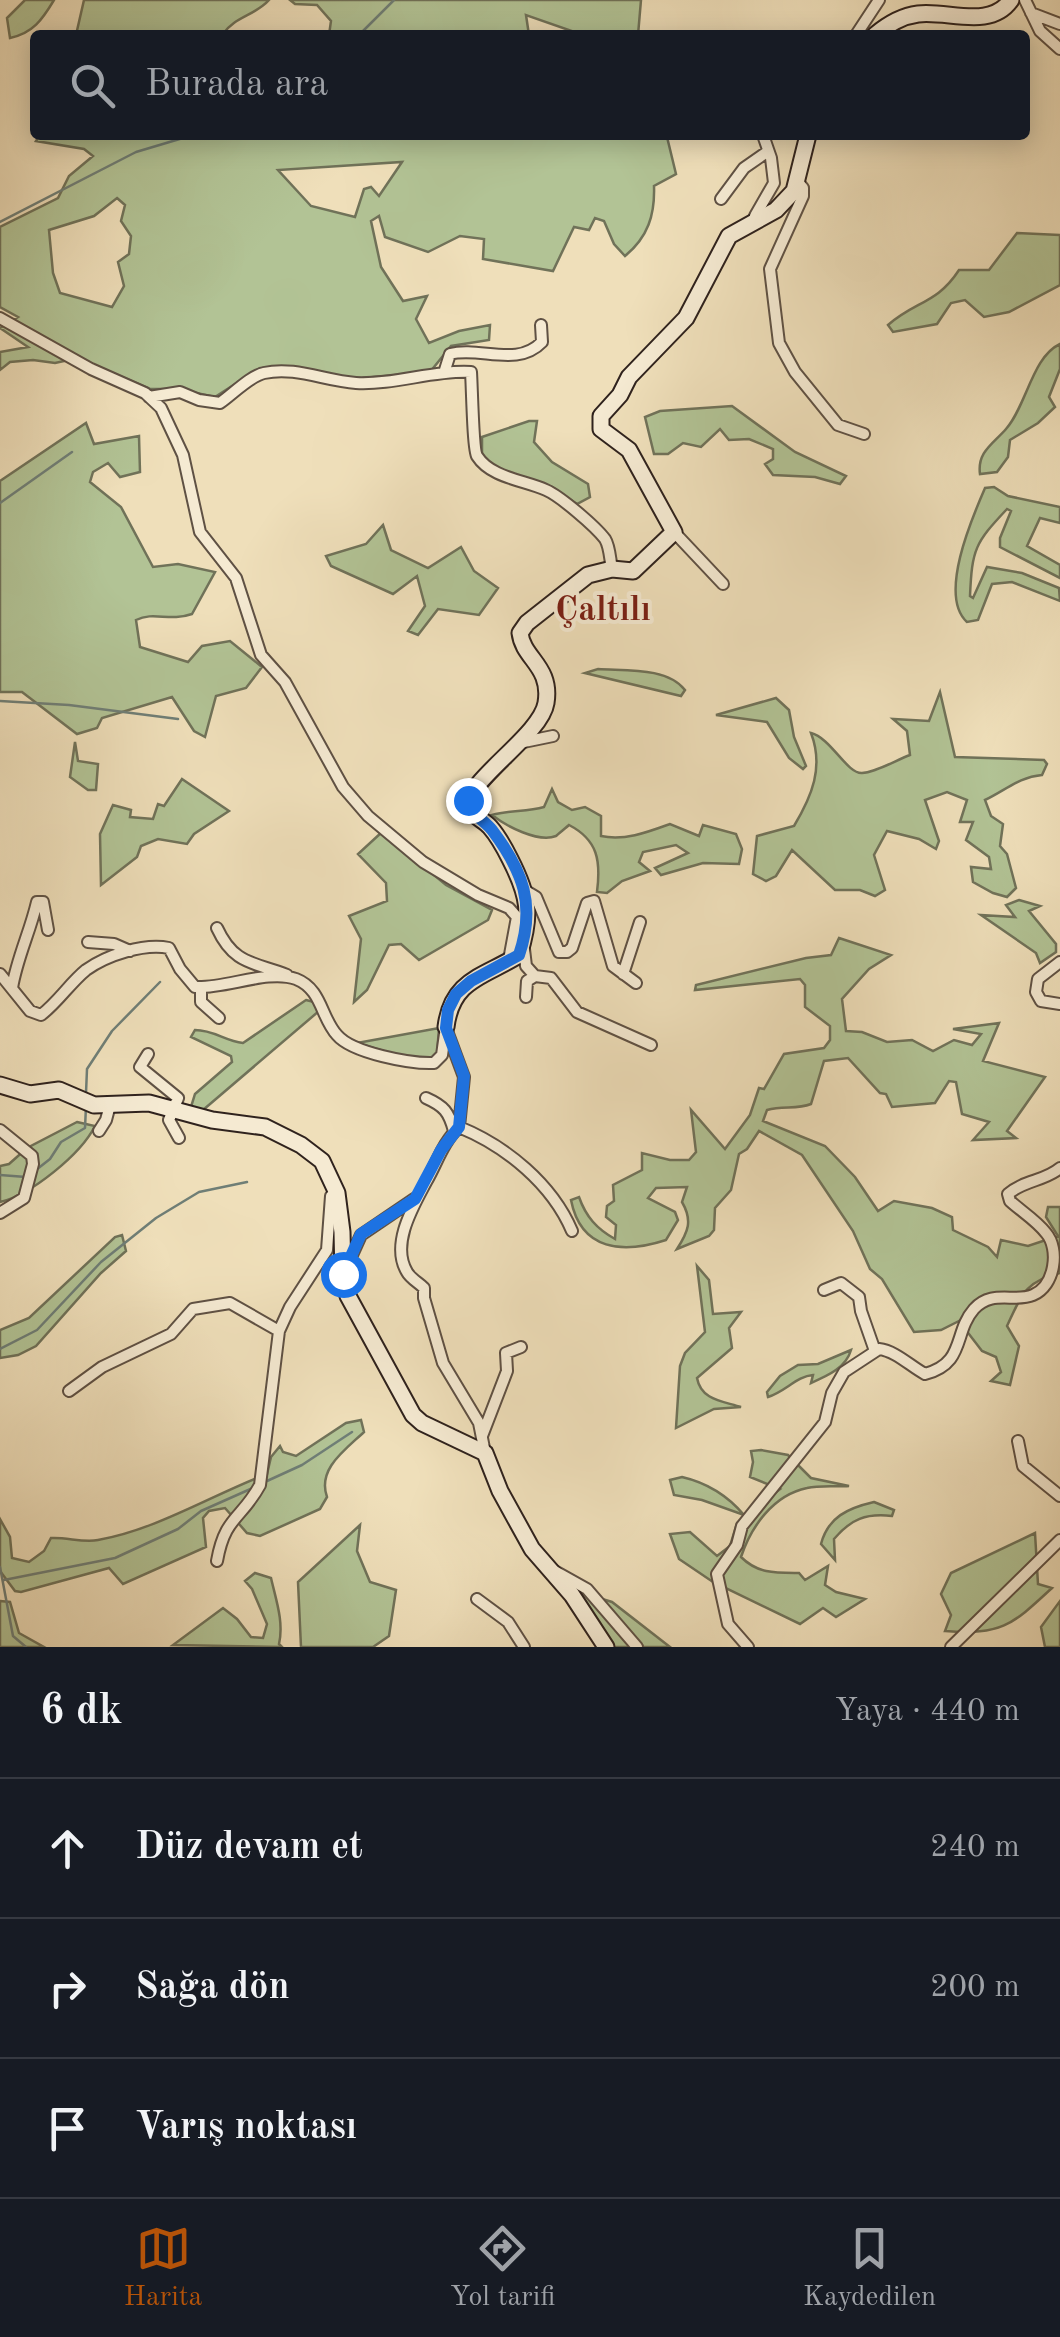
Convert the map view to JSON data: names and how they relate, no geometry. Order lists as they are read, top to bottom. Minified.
{"districts":["Çaltılı"],"page":{"search":"Burada ara","heading":["6 dk","Yaya · 440 m"],"list":[["Düz devam et","240 m"],["Sağa dön","200 m"],"Varış noktası"],"nav":["Harita","Yol tarifi","Kaydedilen"]}}
